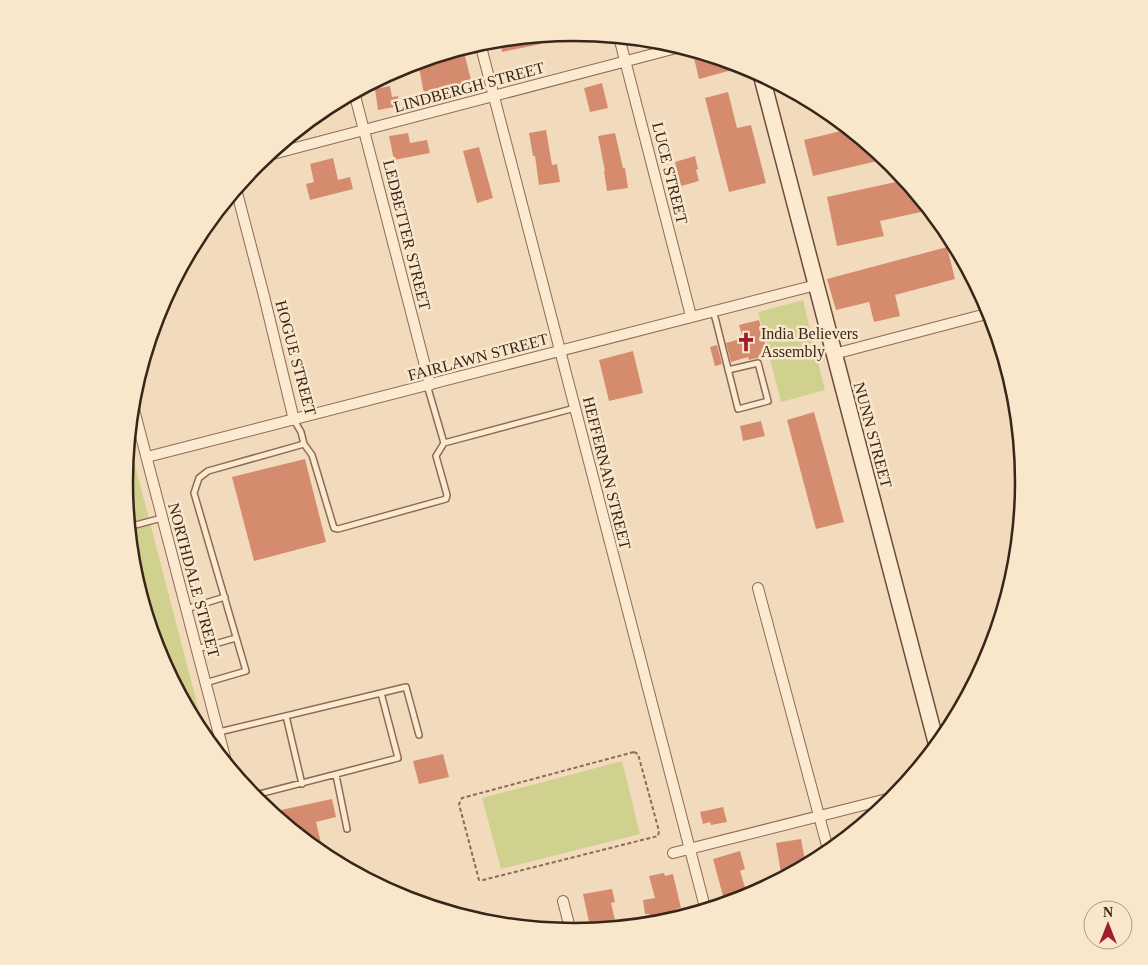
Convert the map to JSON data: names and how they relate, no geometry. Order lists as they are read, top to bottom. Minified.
{"streets":{"street":["LINDBERGH STREET","LUCE STREET","LEDBETTER STREET","FAIRLAWN STREET","HOGUE STREET","NUNN STREET","HEFFERNAN STREET","NORTHDALE STREET"]},"crossings":[["LINDBERGH STREET","LUCE STREET"],["LINDBERGH STREET","LEDBETTER STREET"],["LINDBERGH STREET","HEFFERNAN STREET"],["LUCE STREET","FAIRLAWN STREET"],["LEDBETTER STREET","FAIRLAWN STREET"],["FAIRLAWN STREET","HOGUE STREET"],["FAIRLAWN STREET","NUNN STREET"],["FAIRLAWN STREET","HEFFERNAN STREET"],["FAIRLAWN STREET","NORTHDALE STREET"]],"places":{"church":["India Believers Assembly"]},"north":"top"}
